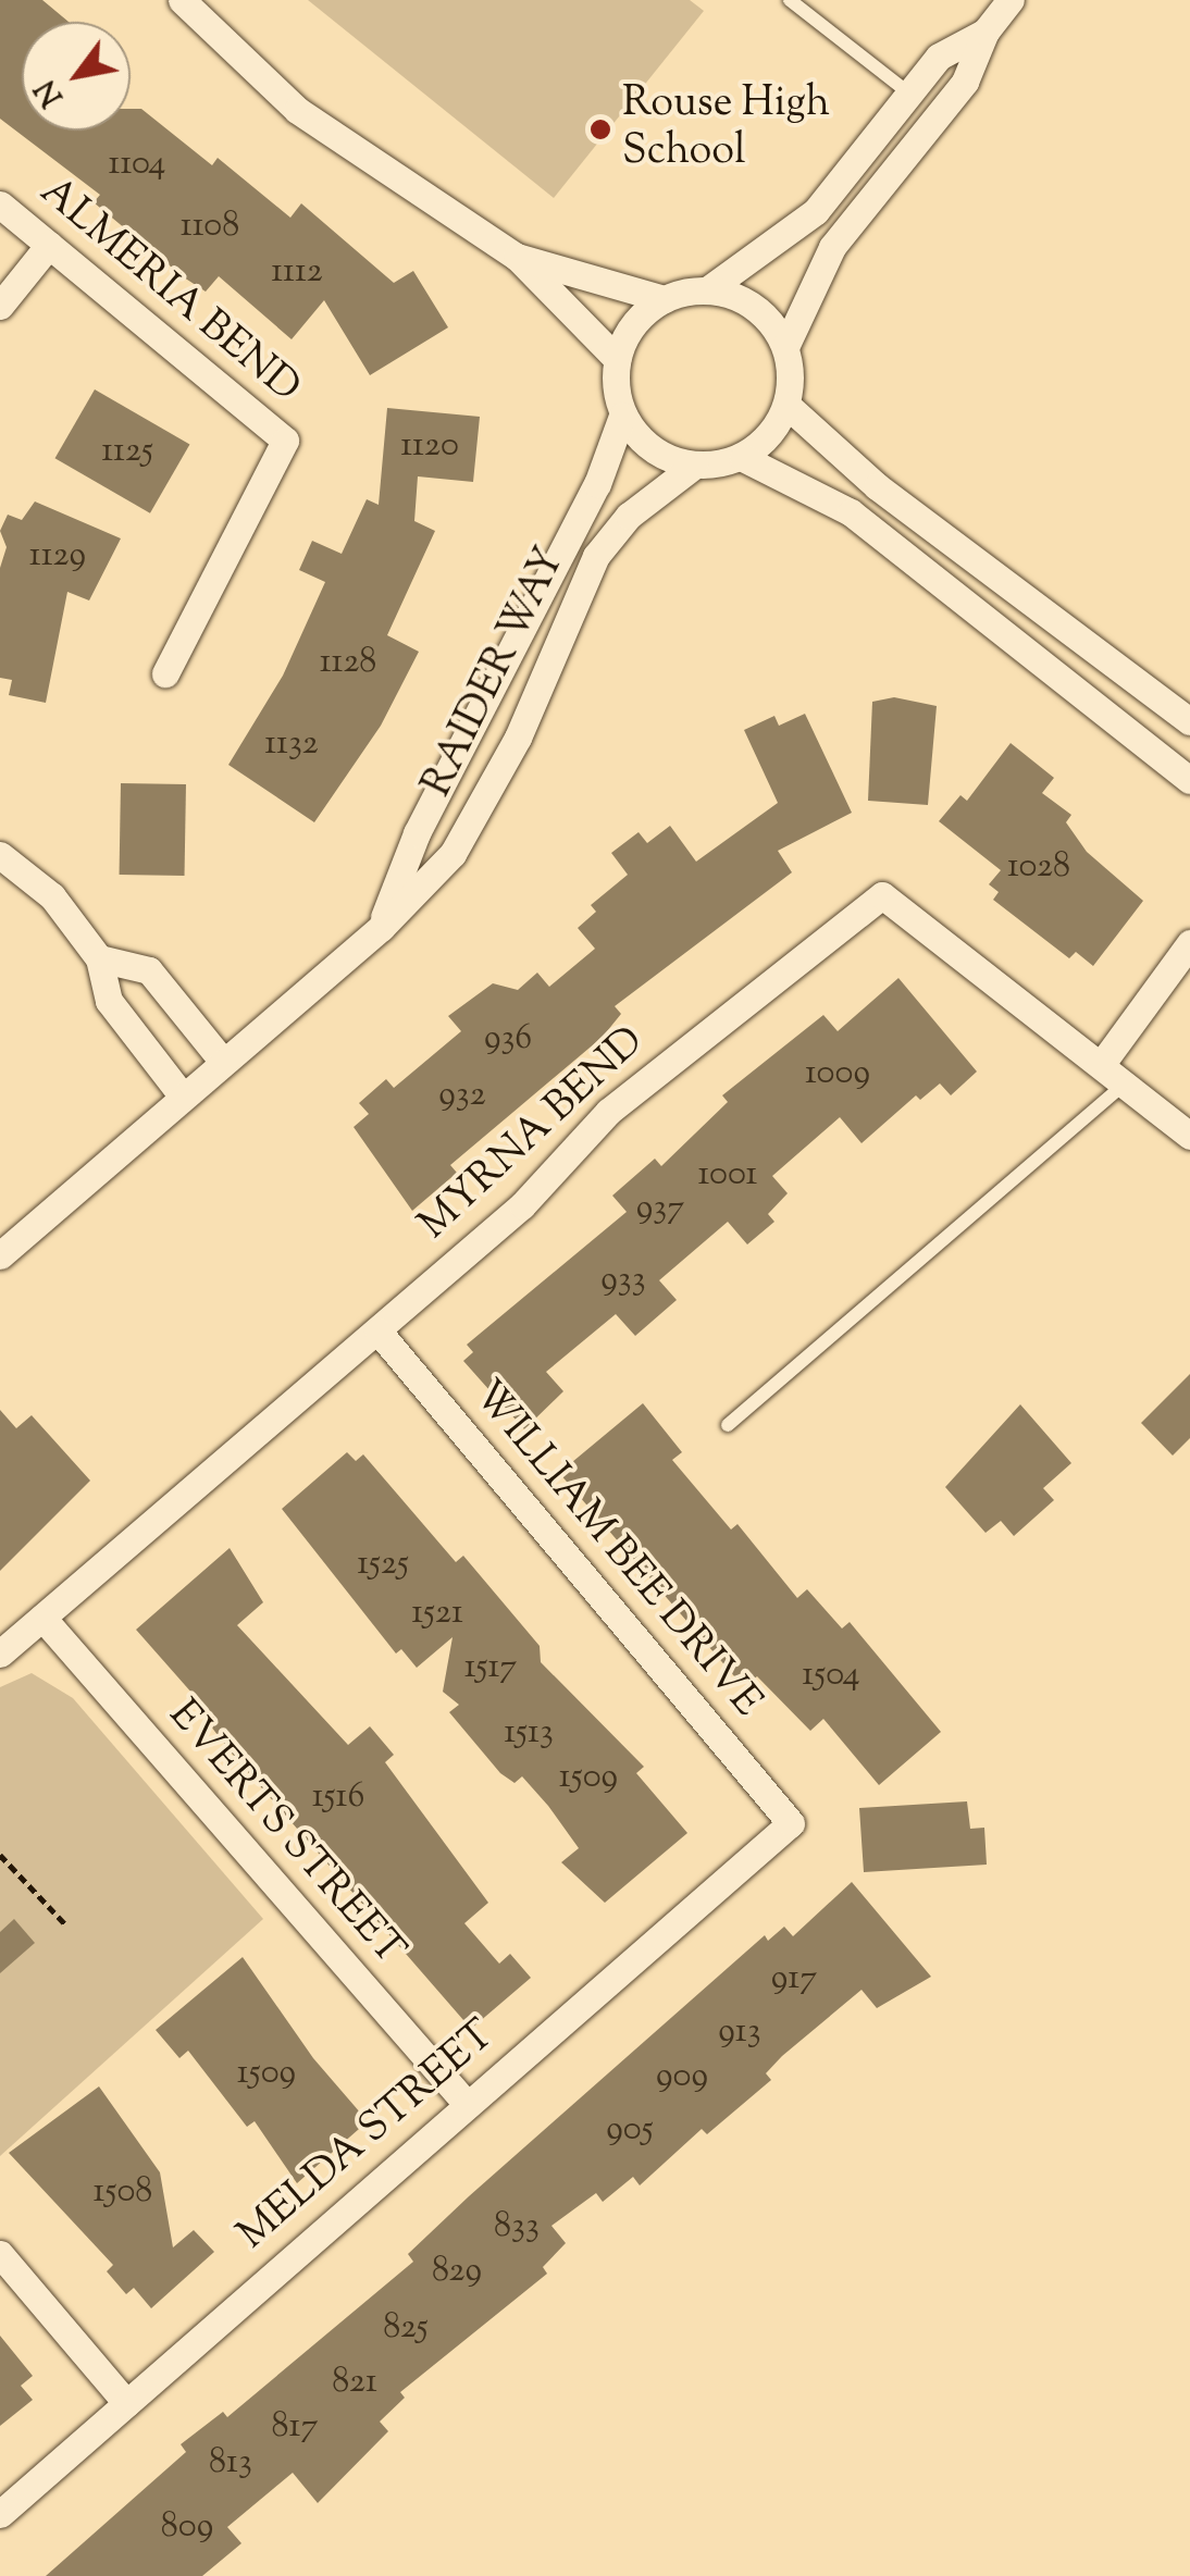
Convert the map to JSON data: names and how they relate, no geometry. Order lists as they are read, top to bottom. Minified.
{"streets":{"street":["ALMERIA BEND","RAIDER WAY","MYRNA BEND","WILLIAM BEE DRIVE","EVERTS STREET","MELDA STREET"]},"crossings":[["MYRNA BEND","WILLIAM BEE DRIVE"],["MYRNA BEND","EVERTS STREET"],["WILLIAM BEE DRIVE","MELDA STREET"],["EVERTS STREET","MELDA STREET"]],"places":["Rouse High School"],"house_numbers":["1104","1108","1112","1120","1125","1129","1128","1132","1028","936","1009","932","1001","937","933","1525","1521","1517","1504","1513","1509","1516","917","913","1509","909","905","1508","833","829","825","821","817","813","809"],"north":"bottom left"}
